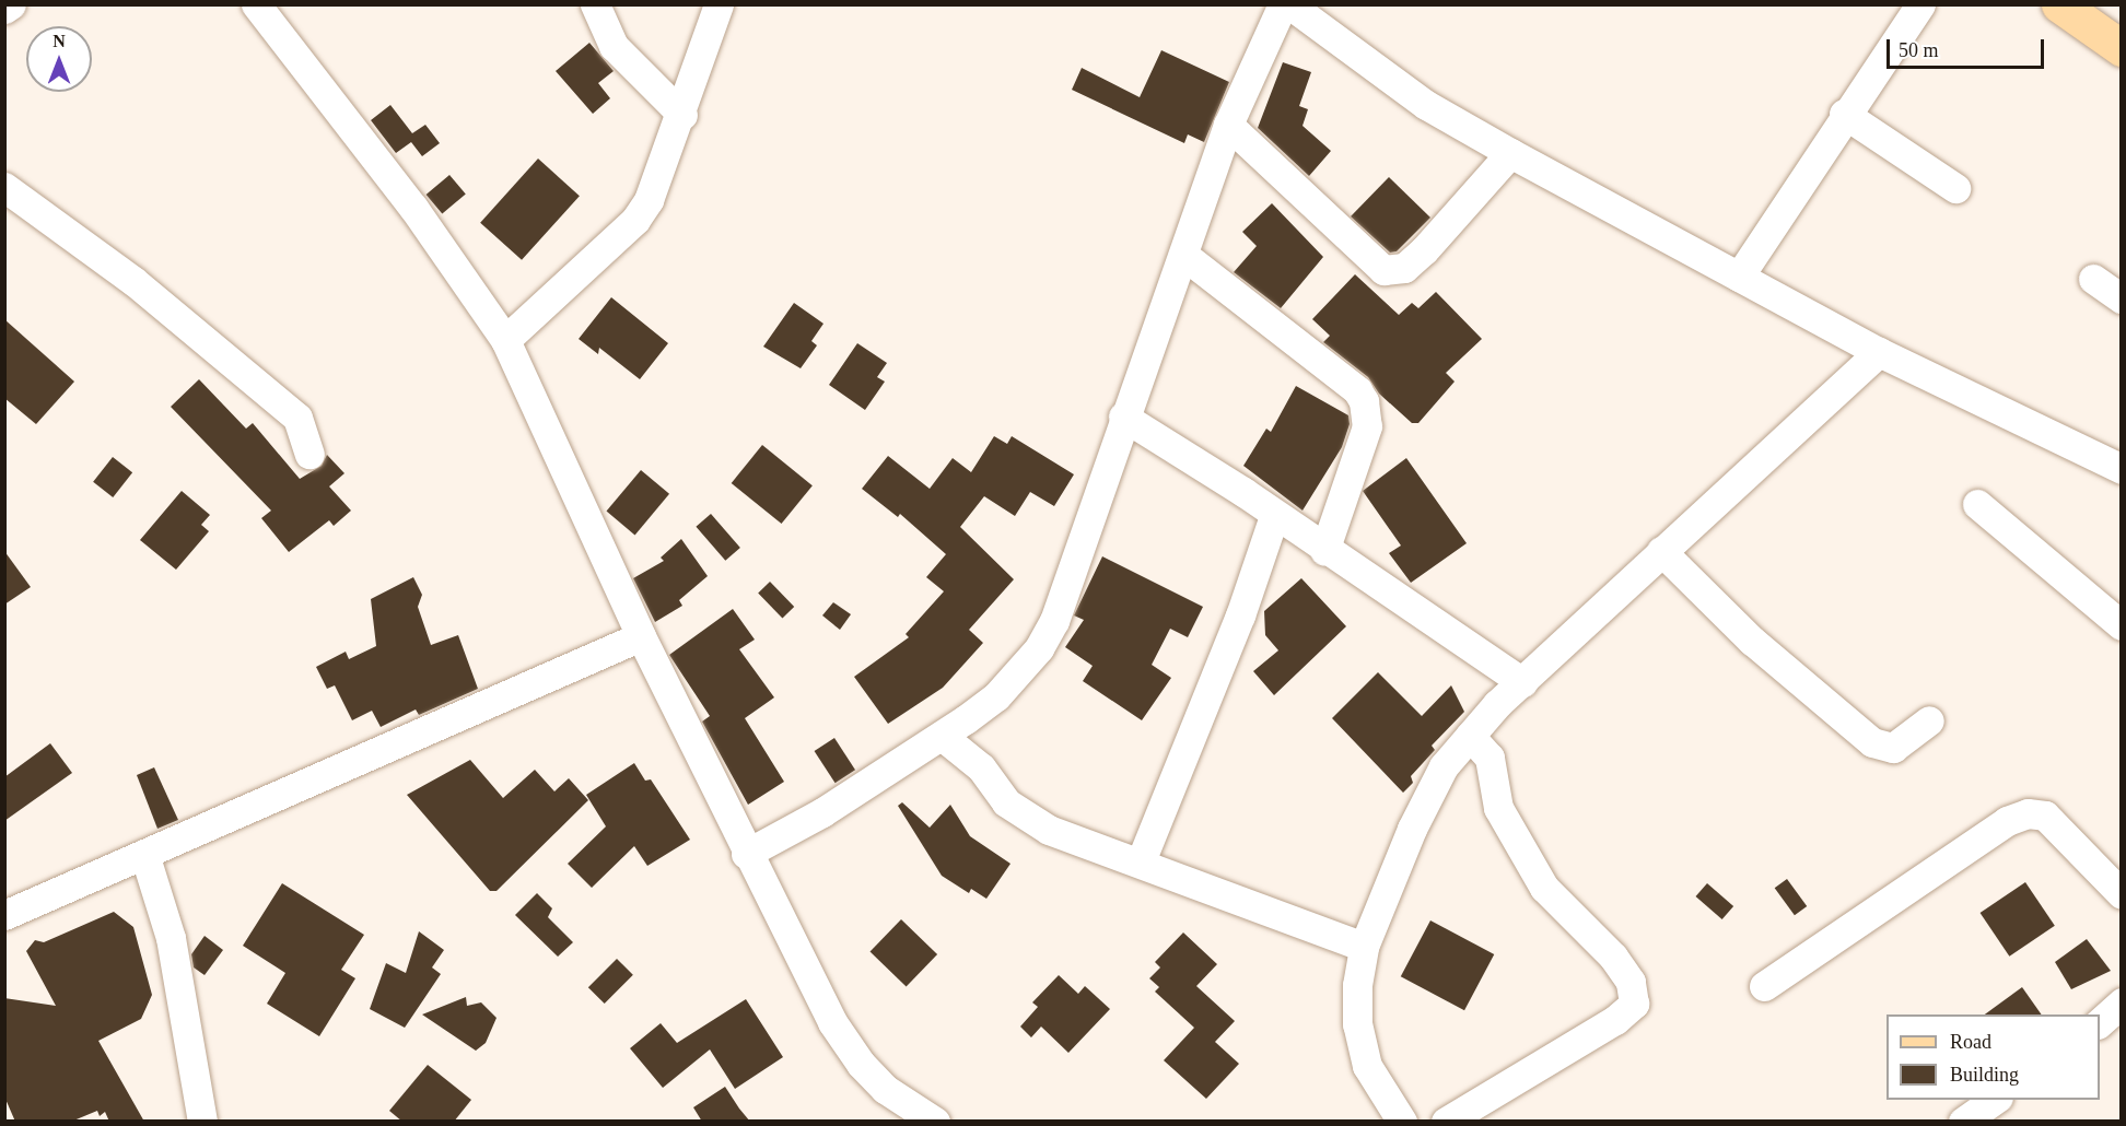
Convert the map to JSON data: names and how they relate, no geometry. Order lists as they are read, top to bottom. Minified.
{"legend":["Road","Building"],"scale_bar":"50 m","north":"top"}
